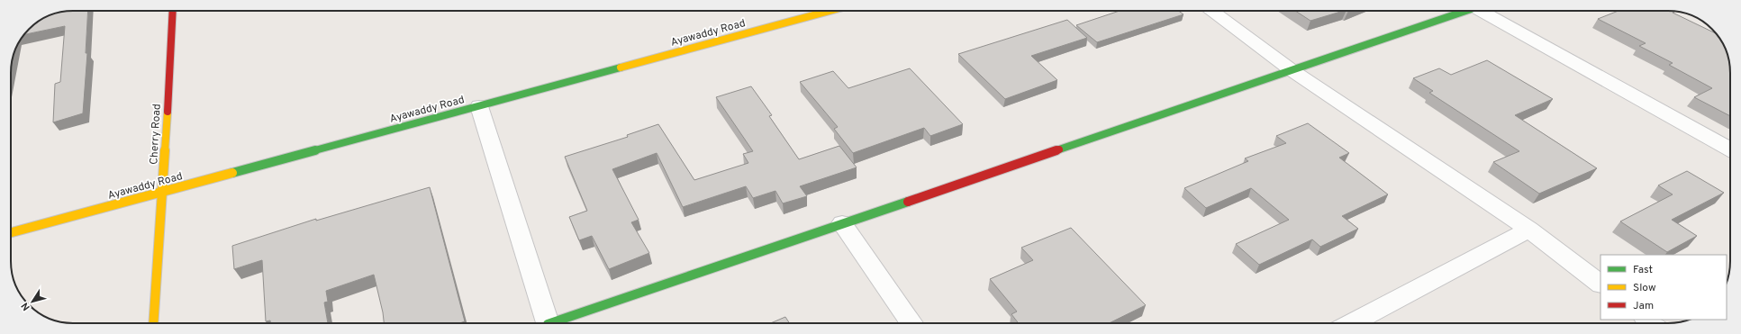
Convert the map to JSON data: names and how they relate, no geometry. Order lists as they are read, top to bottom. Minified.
{"streets":{"street":["Ayawaddy Road","Cherry Road"]},"crossings":[["Ayawaddy Road","Cherry Road"]],"legend":["Fast","Slow","Jam"],"north":"bottom left"}
